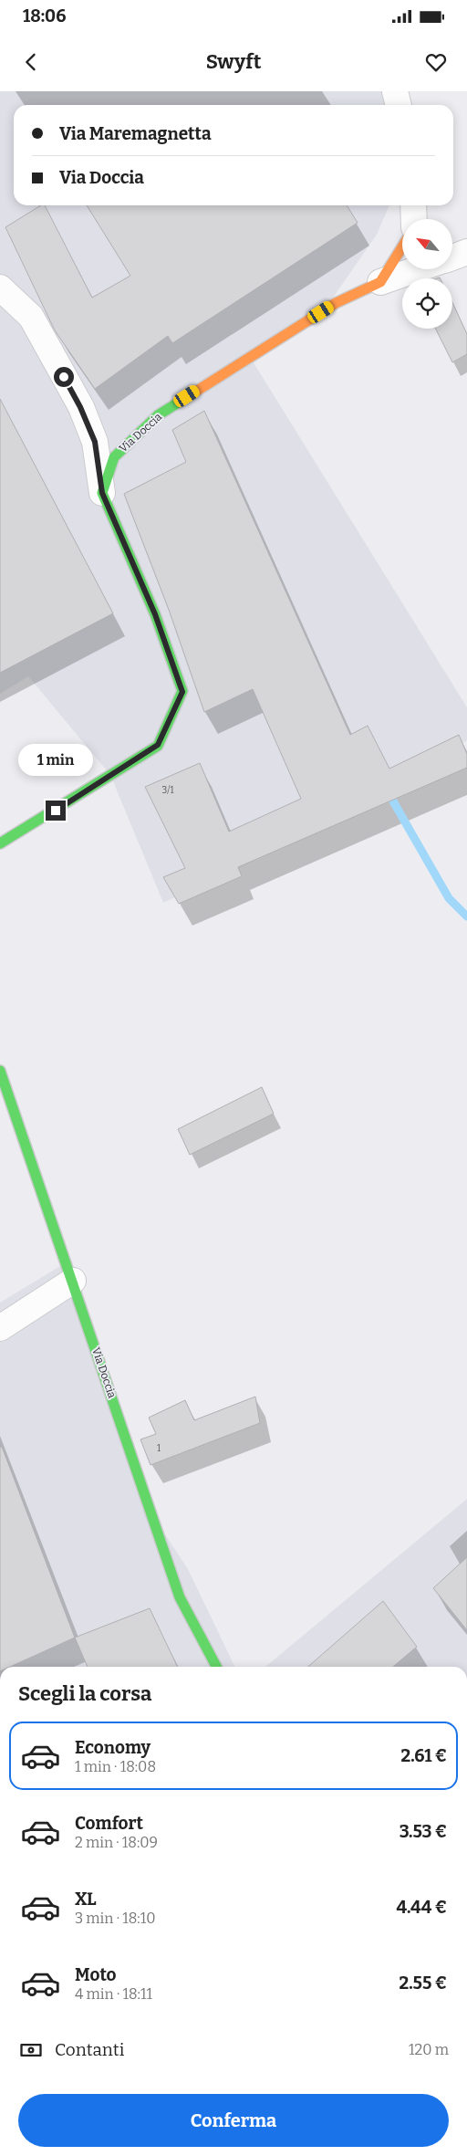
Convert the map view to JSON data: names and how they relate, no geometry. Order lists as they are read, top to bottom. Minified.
{"streets":{"street":["Via Doccia"]},"house_numbers":["3/1","1"],"north":"top left","page":{"status":"18:06","header":"Swyft","banner":["Via Maremagnetta","Via Doccia"],"bubble":"1 min","heading":"Scegli la corsa","list":[{"name":"Economy","note":"1 min · 18:08","value":"2.61 €"},{"name":"Comfort","note":"2 min · 18:09","value":"3.53 €"},{"name":"XL","note":"3 min · 18:10","value":"4.44 €"},{"name":"Moto","note":"4 min · 18:11","value":"2.55 €"}],"pay":["Contanti","120 m"],"buttons":"Conferma"}}
